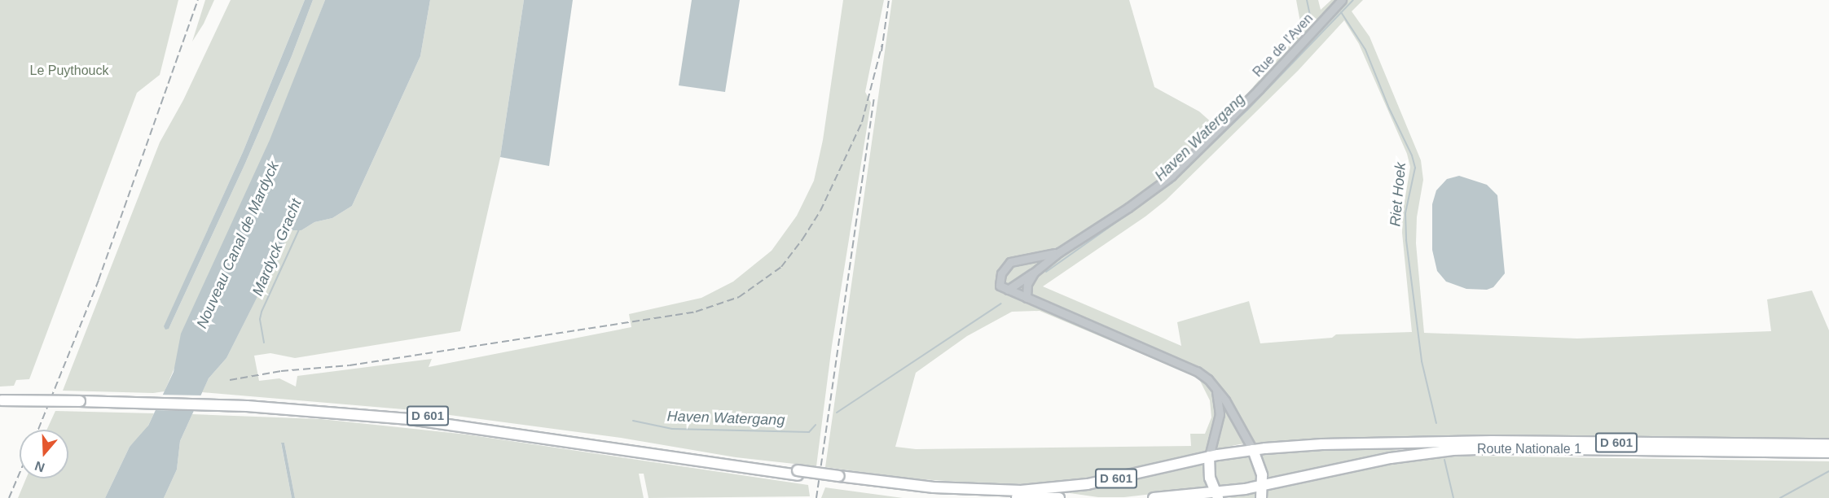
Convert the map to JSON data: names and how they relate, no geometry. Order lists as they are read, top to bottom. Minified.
{"streets":{"main road":["D 601","Route Nationale 1"],"street":["Rue de l'Aven"]},"crossings":[["D 601","Route Nationale 1"]],"water":["Haven Watergang","Riet Hoek","Nouveau Canal de Mardyck","Mardyck Gracht"],"parks":["Le Puythouck"],"north":"bottom"}
